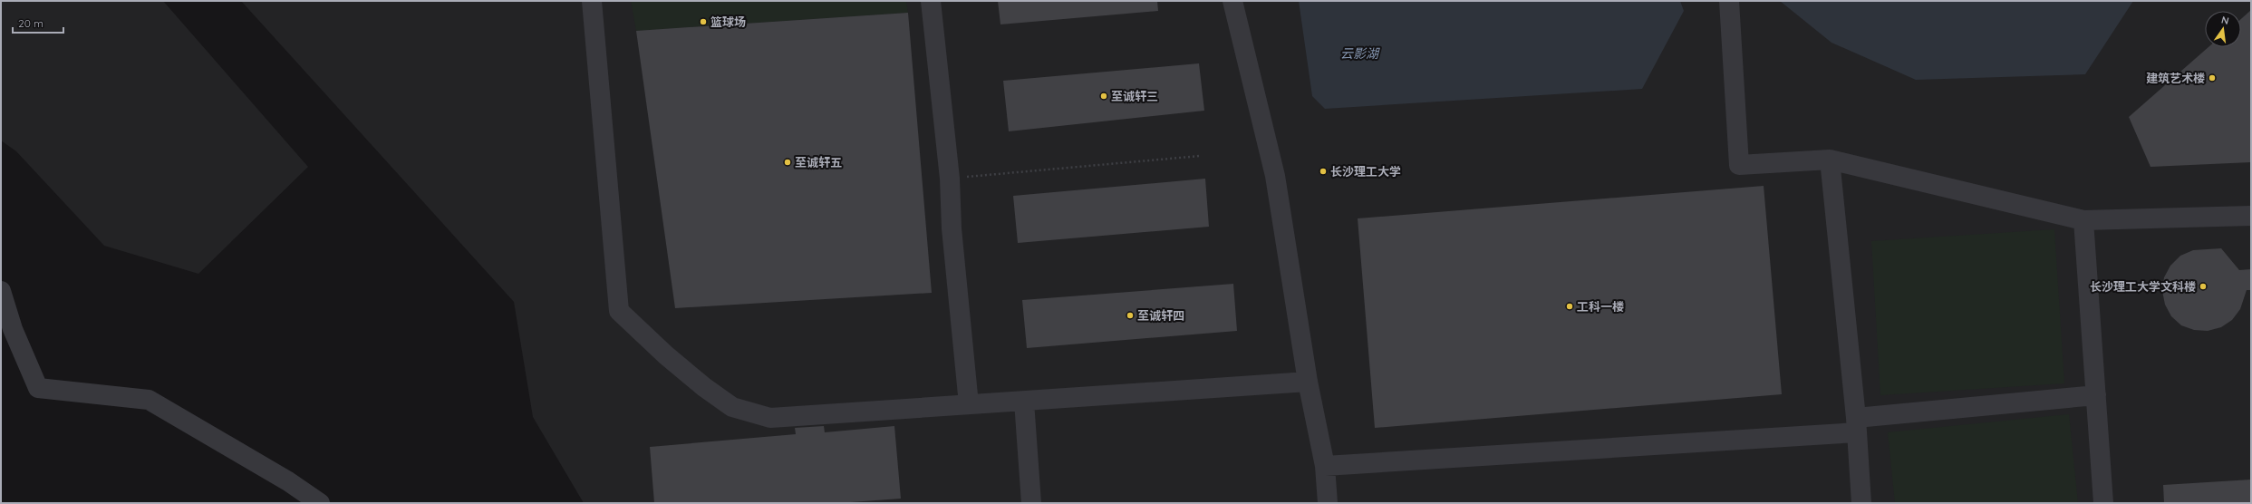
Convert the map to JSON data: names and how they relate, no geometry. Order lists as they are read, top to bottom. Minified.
{"water":["云影湖"],"places":["篮球场","建筑艺术楼","至诚轩三","至诚轩五","长沙理工大学","长沙理工大学文科楼","工科一楼","至诚轩四"],"scale_bar":"20 m","north":"top"}
